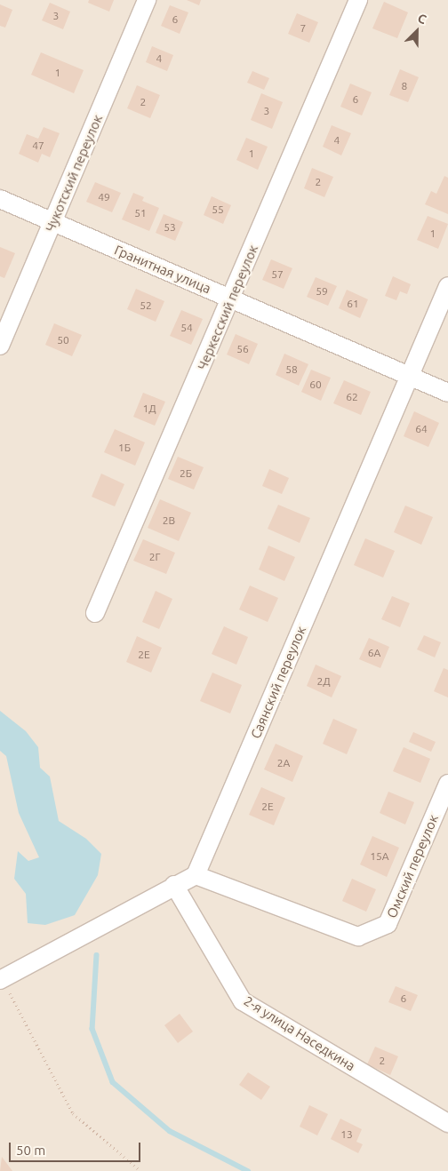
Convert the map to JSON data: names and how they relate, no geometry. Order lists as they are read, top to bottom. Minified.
{"streets":{"street":["Чукотский переулок","Гранитная улица","Черкесский переулок","Саянский переулок","Омский переулок","2-я улица Наседкина"]},"crossings":[["Чукотский переулок","Гранитная улица"],["Гранитная улица","Черкесский переулок"],["Гранитная улица","Саянский переулок"],["Саянский переулок","Омский переулок"]],"house_numbers":["3","6","7","4","1","8","6","2","3","4","47","1","2","49","55","51","53","1","57","59","61","52","54","50","56","58","60","62","1Д","64","1Б","2Б","2В","2Г","6А","2Е","2Д","2А","2Е","15А","6","2","13"],"scale_bar":"50 m","north":"top right"}
